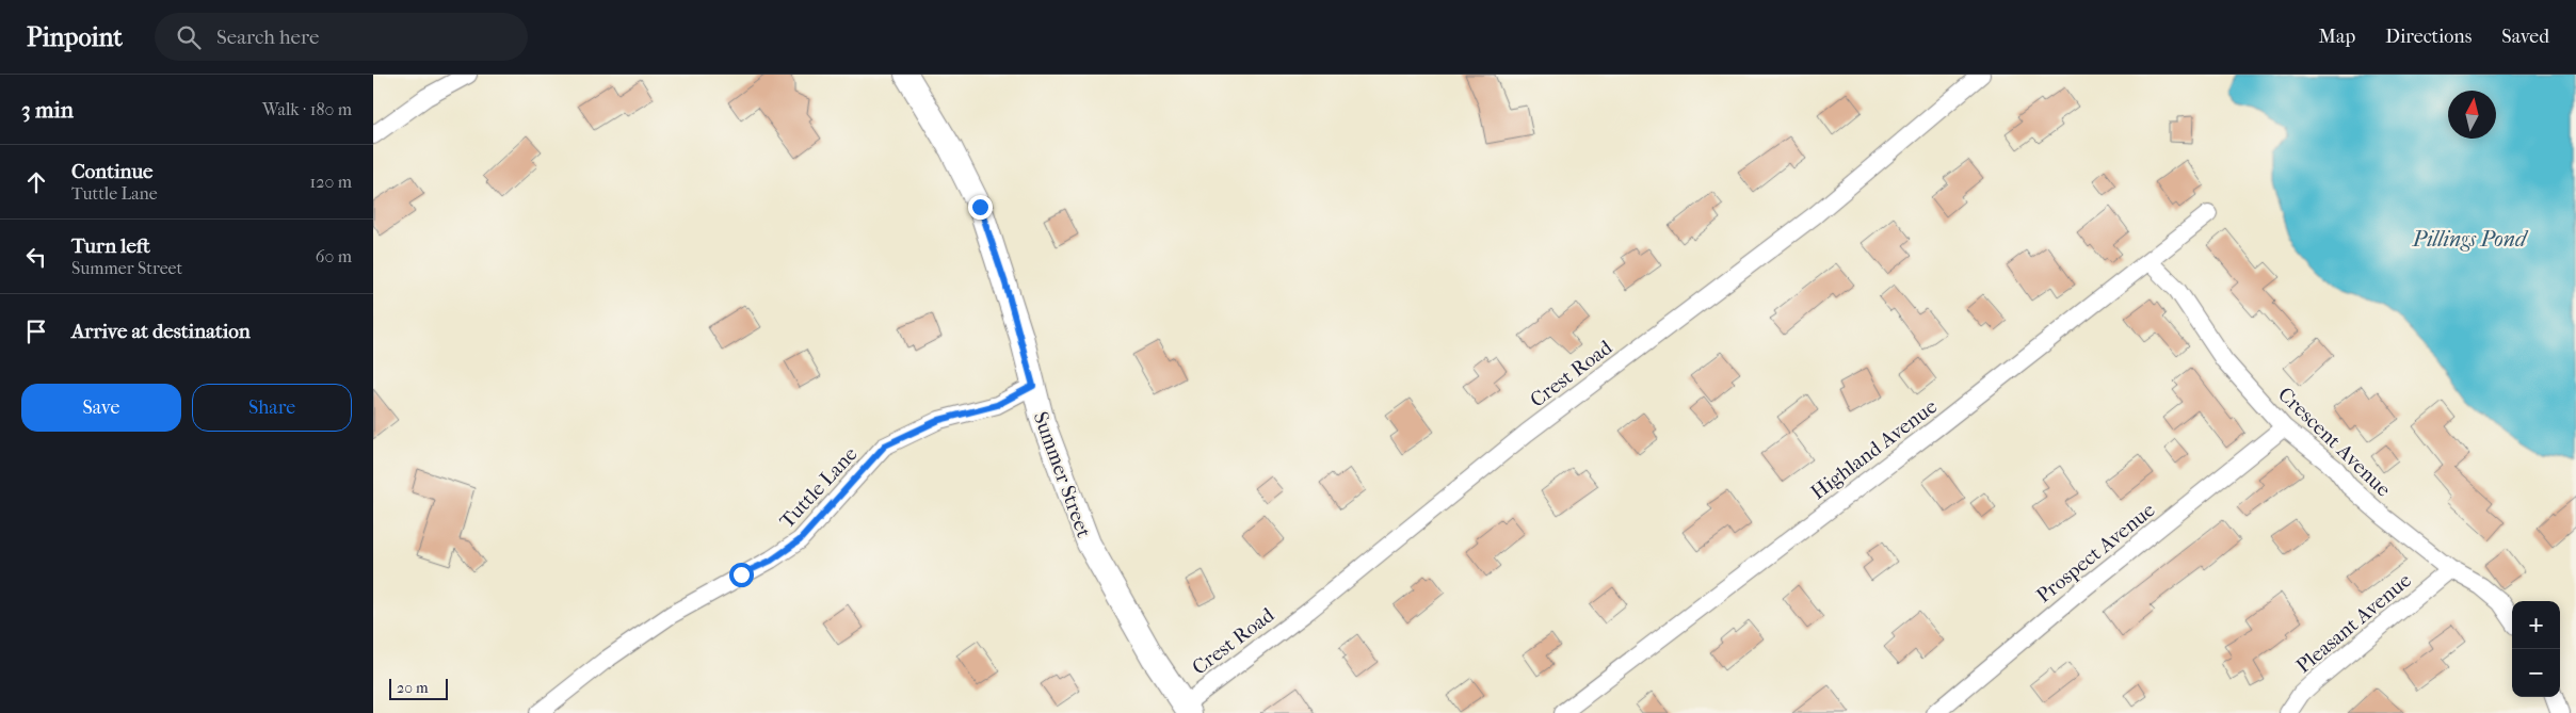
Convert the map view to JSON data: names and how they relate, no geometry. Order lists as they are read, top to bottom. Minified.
{"streets":{"main road":["Summer Street"],"street":["Crest Road","Crescent Avenue","Highland Avenue","Tuttle Lane","Prospect Avenue","Pleasant Avenue"]},"crossings":[["Crest Road","Summer Street"],["Crescent Avenue","Highland Avenue"],["Crescent Avenue","Prospect Avenue"],["Crescent Avenue","Pleasant Avenue"],["Summer Street","Tuttle Lane"]],"water":["Pillings Pond"],"scale_bar":"20 m","north":"top","page":{"header":"Pinpoint","search":"Search here","nav":["Map","Directions","Saved"],"heading":["3 min","Walk · 180 m"],"list":[["Continue","Tuttle Lane","120 m"],["Turn left","Summer Street","60 m"],"Arrive at destination"],"buttons":["Save","Share"],"map_buttons":["+","−"],"scale":"20 m"}}
